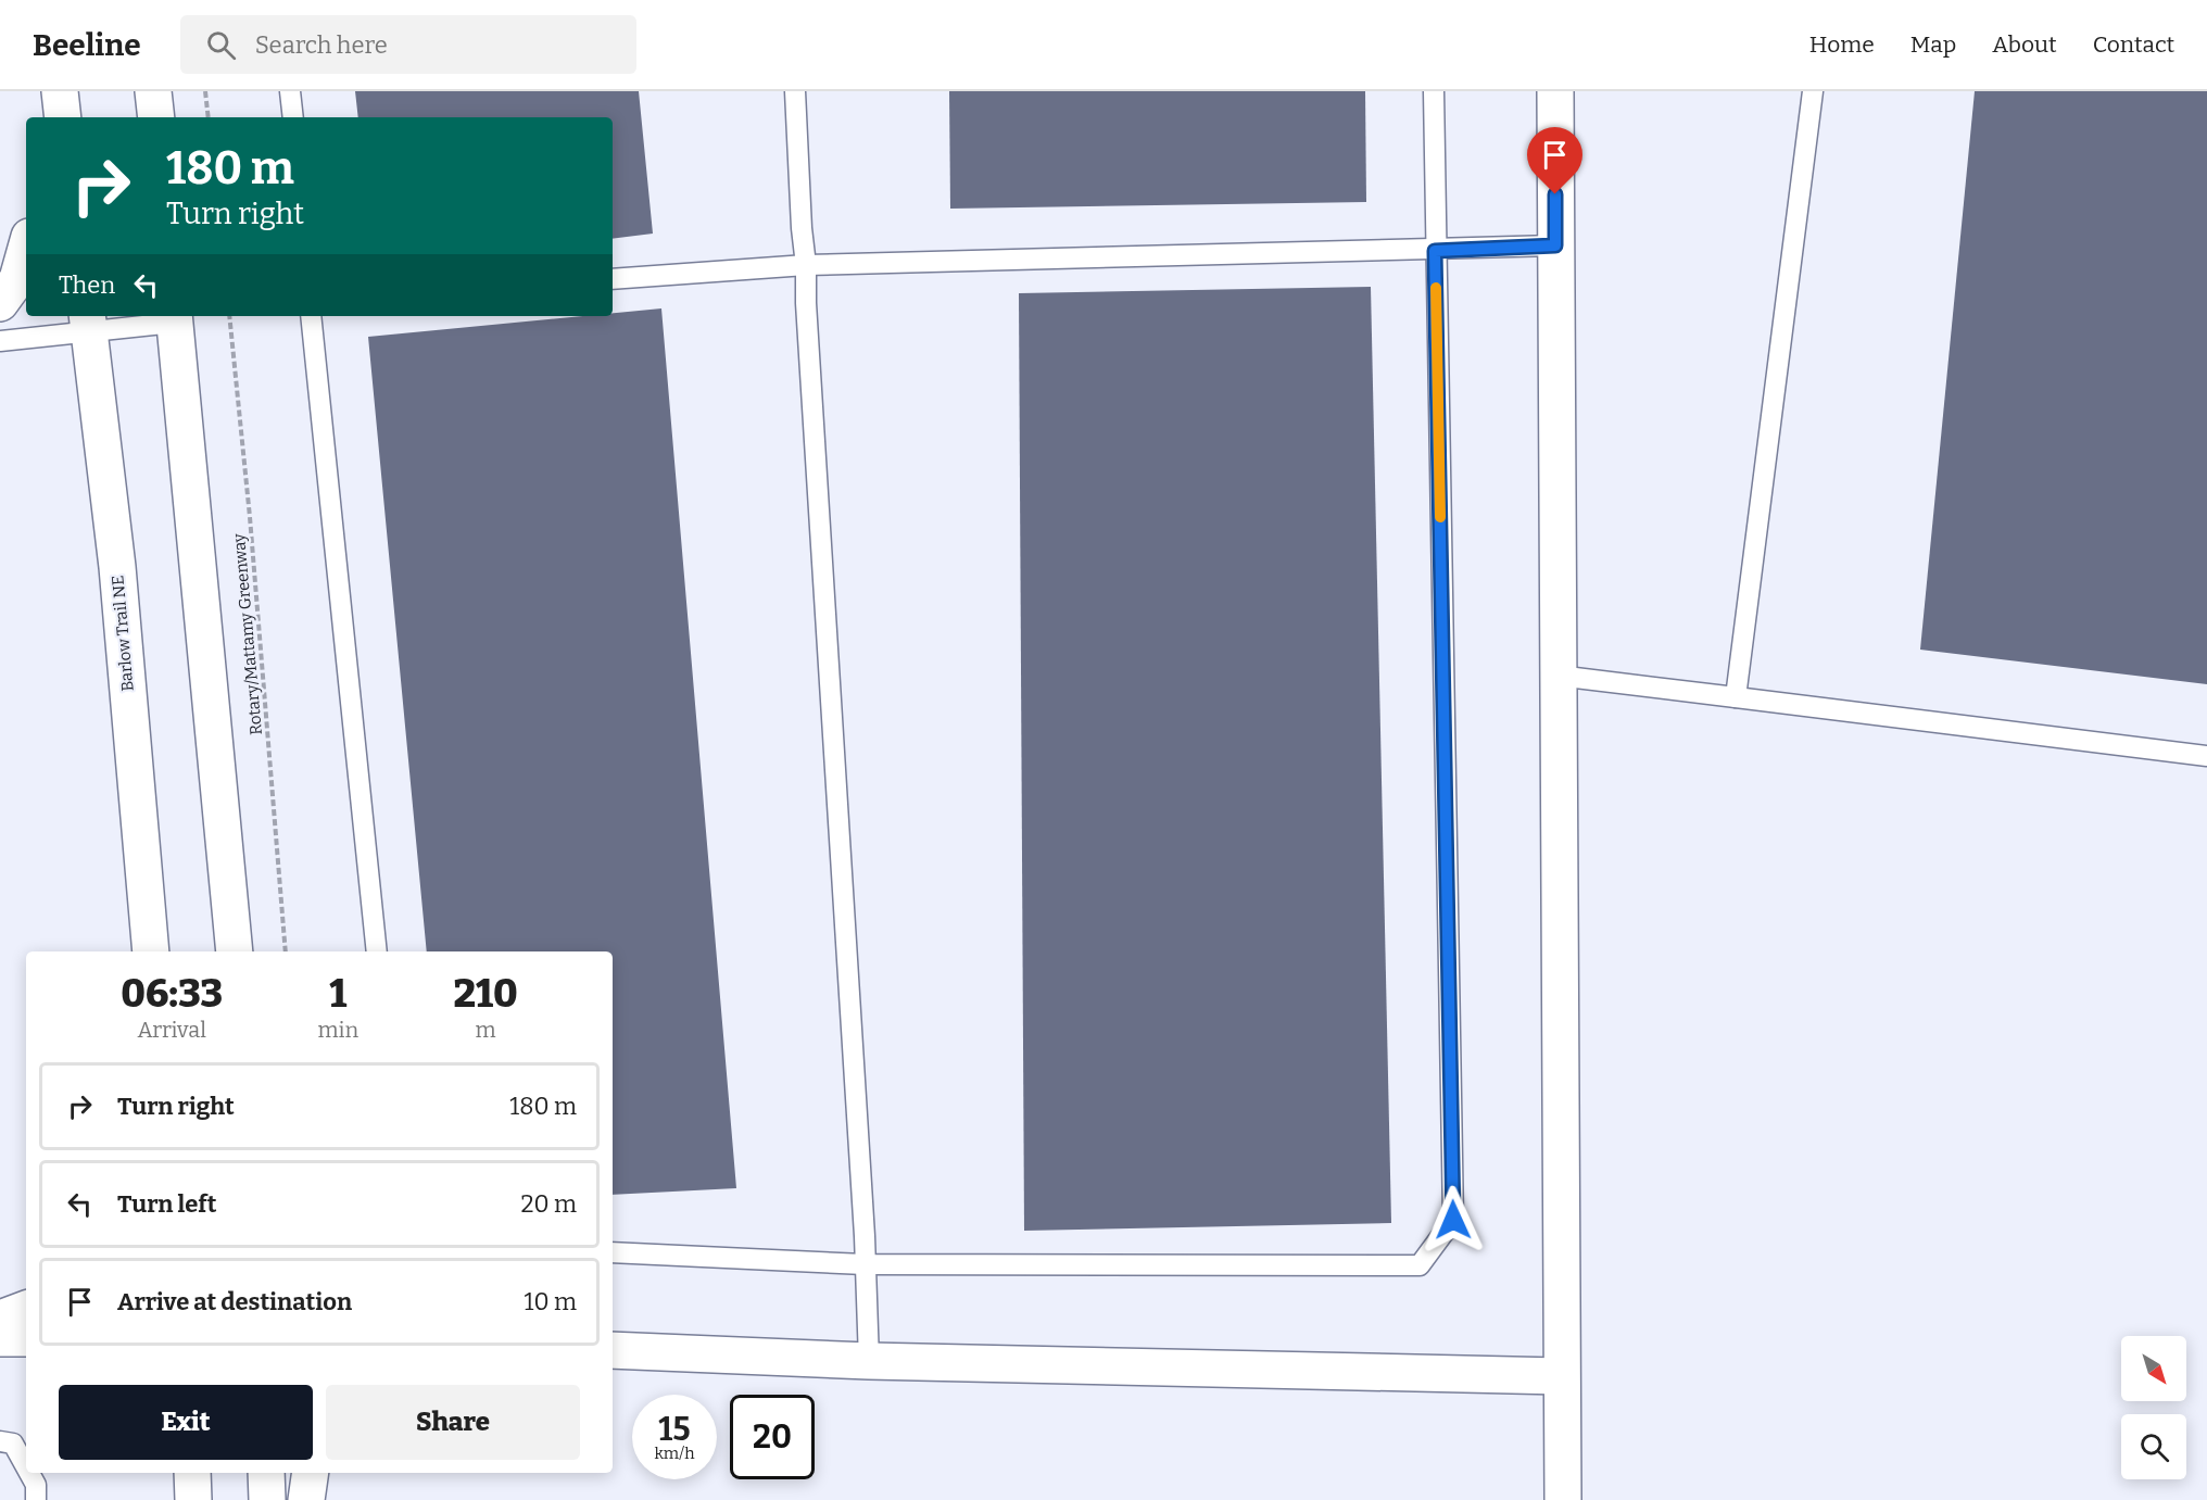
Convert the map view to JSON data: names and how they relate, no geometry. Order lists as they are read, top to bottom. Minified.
{"streets":{"street":["Barlow Trail NE"],"path":["Rotary/Mattamy Greenway"]},"north":"bottom right","page":{"header":"Beeline","search":"Search here","nav":["Home","Map","About","Contact"],"turn":["180 m","Turn right"],"then":"Then","eta":["06:33","Arrival","1","min","210","m"],"list":[{"name":"Turn right","value":"180 m"},{"name":"Turn left","value":"20 m"},{"name":"Arrive at destination","value":"10 m"}],"buttons":["Exit","Share"],"speed":"15 km/h","limit":"20"}}
